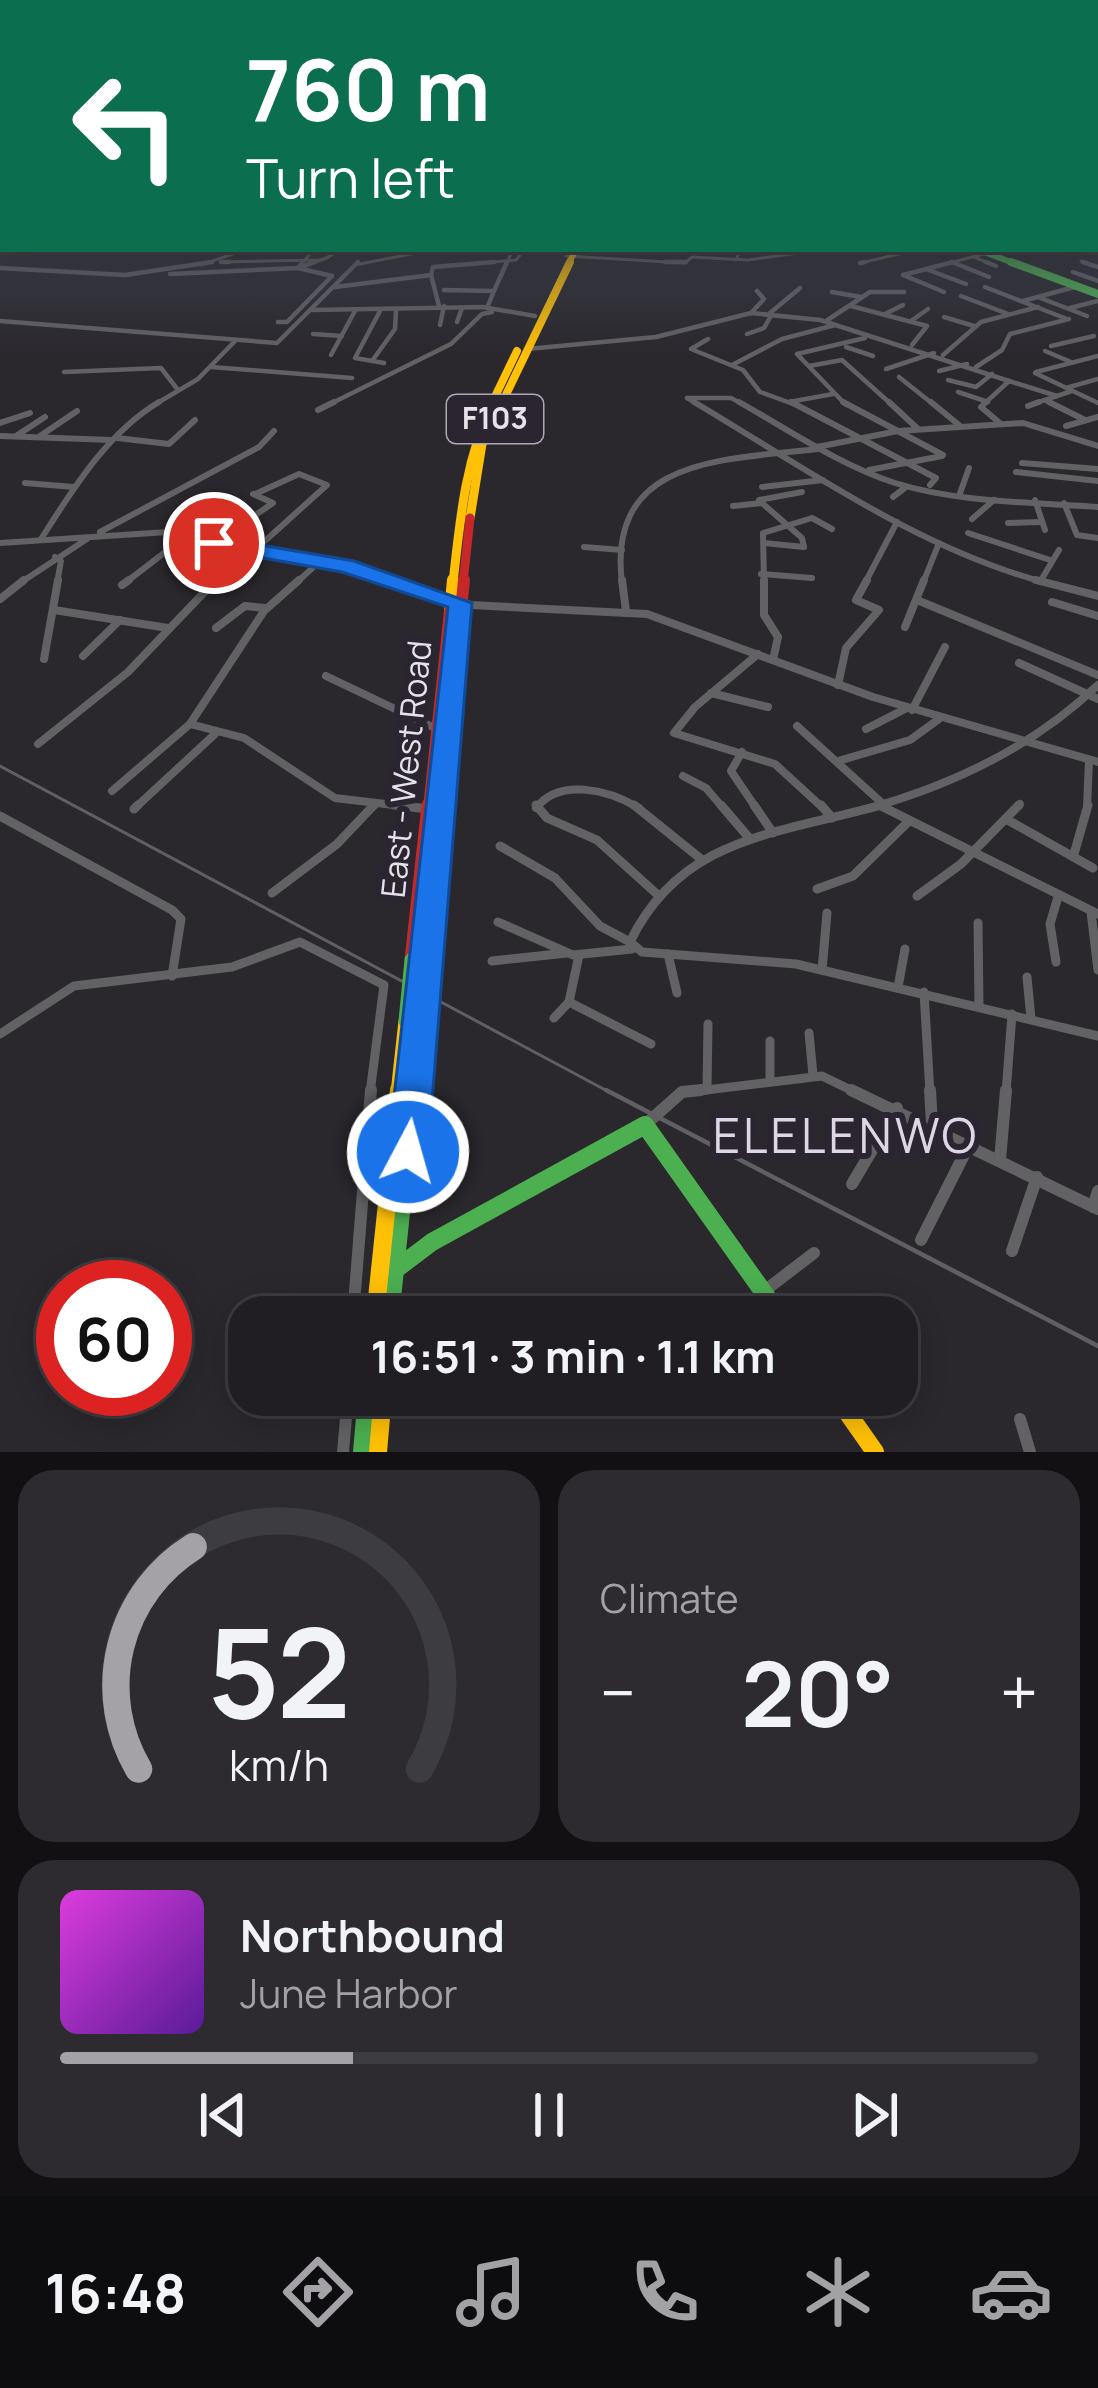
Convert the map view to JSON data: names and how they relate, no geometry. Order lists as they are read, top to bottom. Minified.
{"streets":{"main road":["F103","East - West Road"]},"districts":["ELELENWO"],"page":{"turn":["760 m","Turn left"],"limit":"60","trip":"16:51 · 3 min · 1.1 km","tile":"Climate","heat":["−","20°","+"],"song":["Northbound","June Harbor"],"tabs":"16:48","gauge":["52","km/h"]}}
